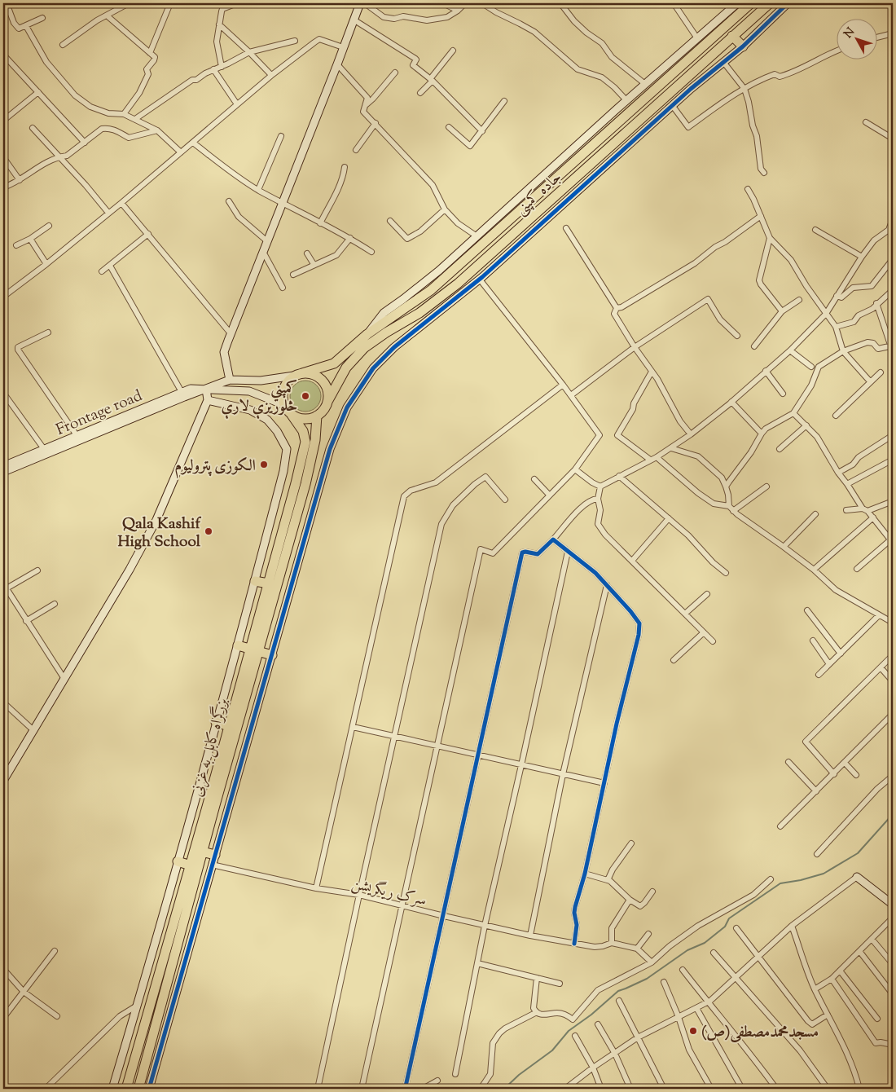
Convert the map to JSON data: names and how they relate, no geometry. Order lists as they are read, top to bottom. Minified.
{"streets":{"highway":["جاده کمپنی","بزرگراه کابل به غزنی"],"street":["Frontage road","سرک ریگریشن"]},"crossings":[["جاده کمپنی","بزرگراه کابل به غزنی"]],"places":["کمپني څلوريزې لارې","الکوزی پترولیوم","Qala Kashif High School","مسجدمحمدمصطفی(ص)"],"north":"top left"}
